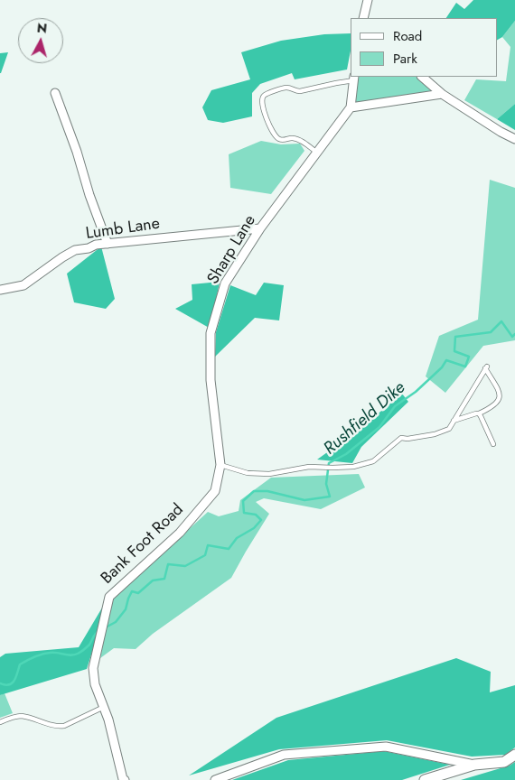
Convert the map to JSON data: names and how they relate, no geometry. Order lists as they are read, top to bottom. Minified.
{"streets":{"street":["Lumb Lane","Sharp Lane","Bank Foot Road"]},"crossings":[["Lumb Lane","Sharp Lane"],["Sharp Lane","Bank Foot Road"]],"water":["Rushfield Dike"],"legend":["Road","Park"],"north":"top"}
